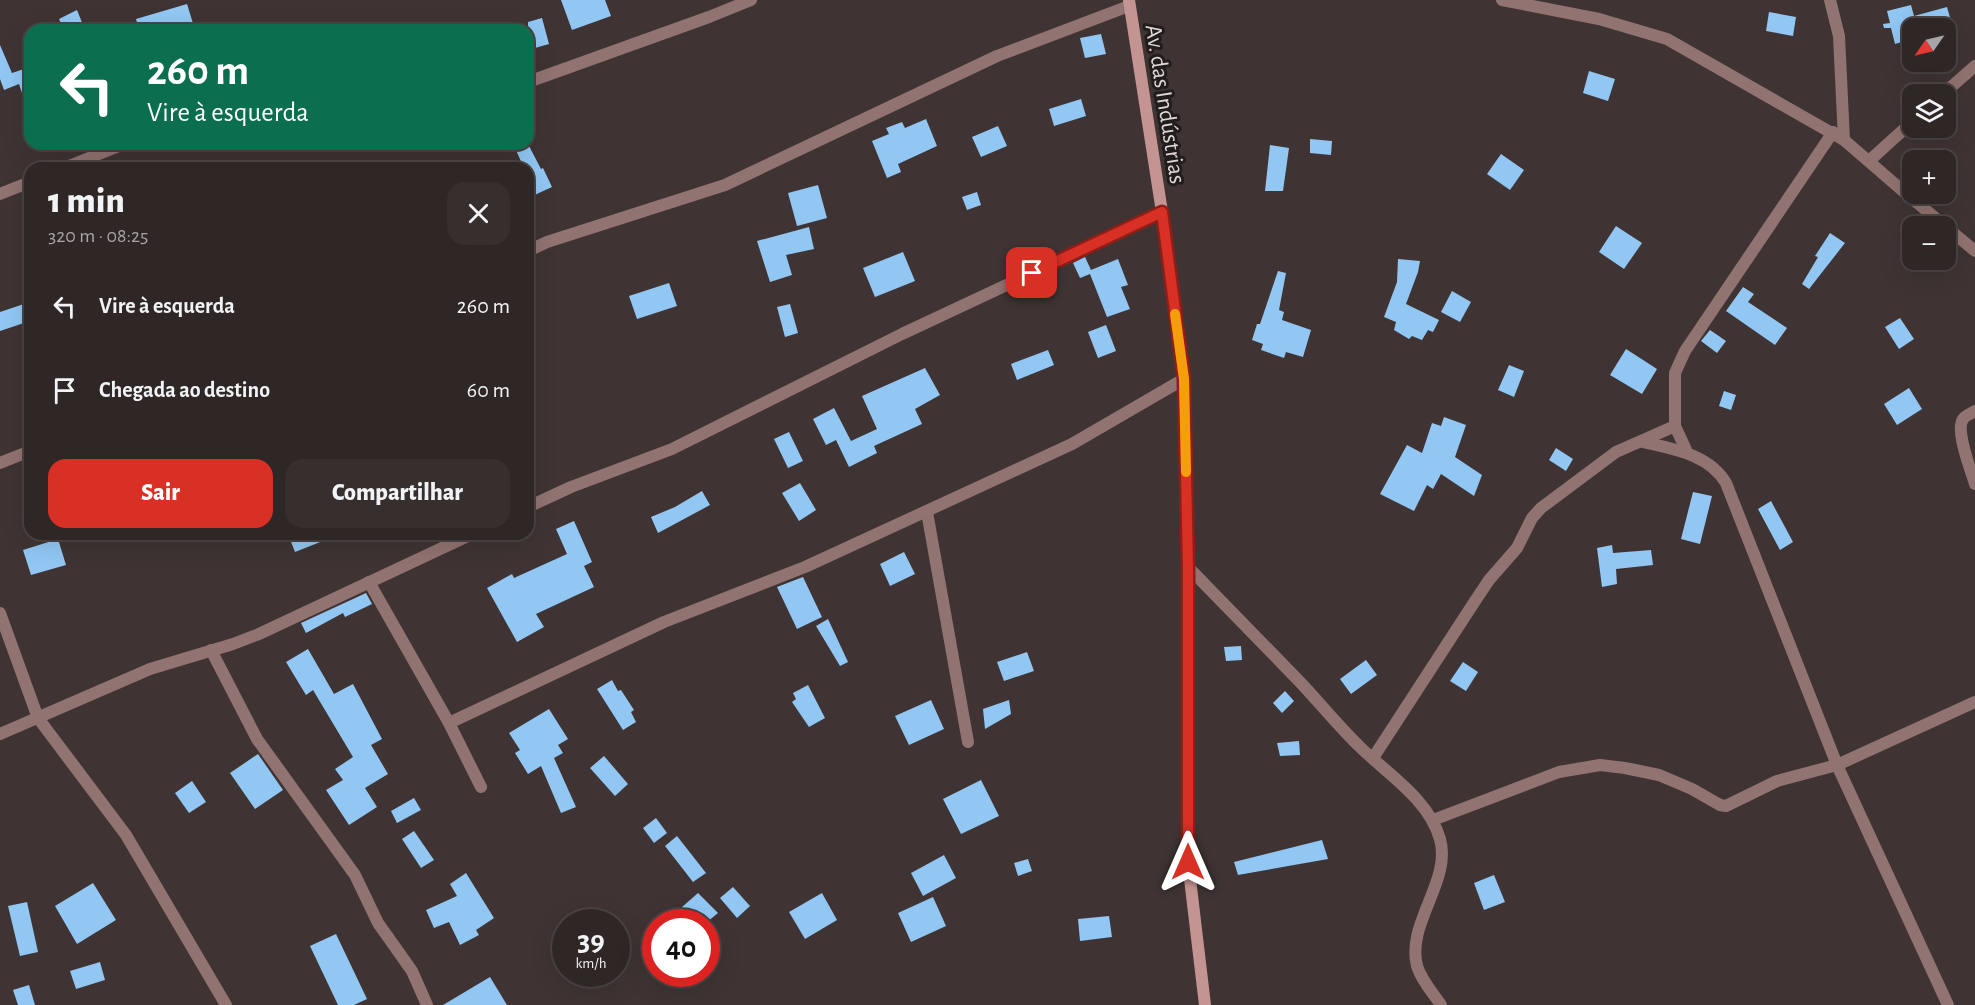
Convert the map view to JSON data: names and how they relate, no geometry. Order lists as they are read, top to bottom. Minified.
{"streets":{"street":["Av. das Indústrias"]},"north":"bottom left","page":{"map_buttons":["+","−"],"turn":["260 m","Vire à esquerda"],"heading":["1 min","320 m · 08:25"],"list":[{"name":"Vire à esquerda","value":"260 m"},{"name":"Chegada ao destino","value":"60 m"}],"buttons":["Sair","Compartilhar"],"speed":"39 km/h","limit":"40"}}
